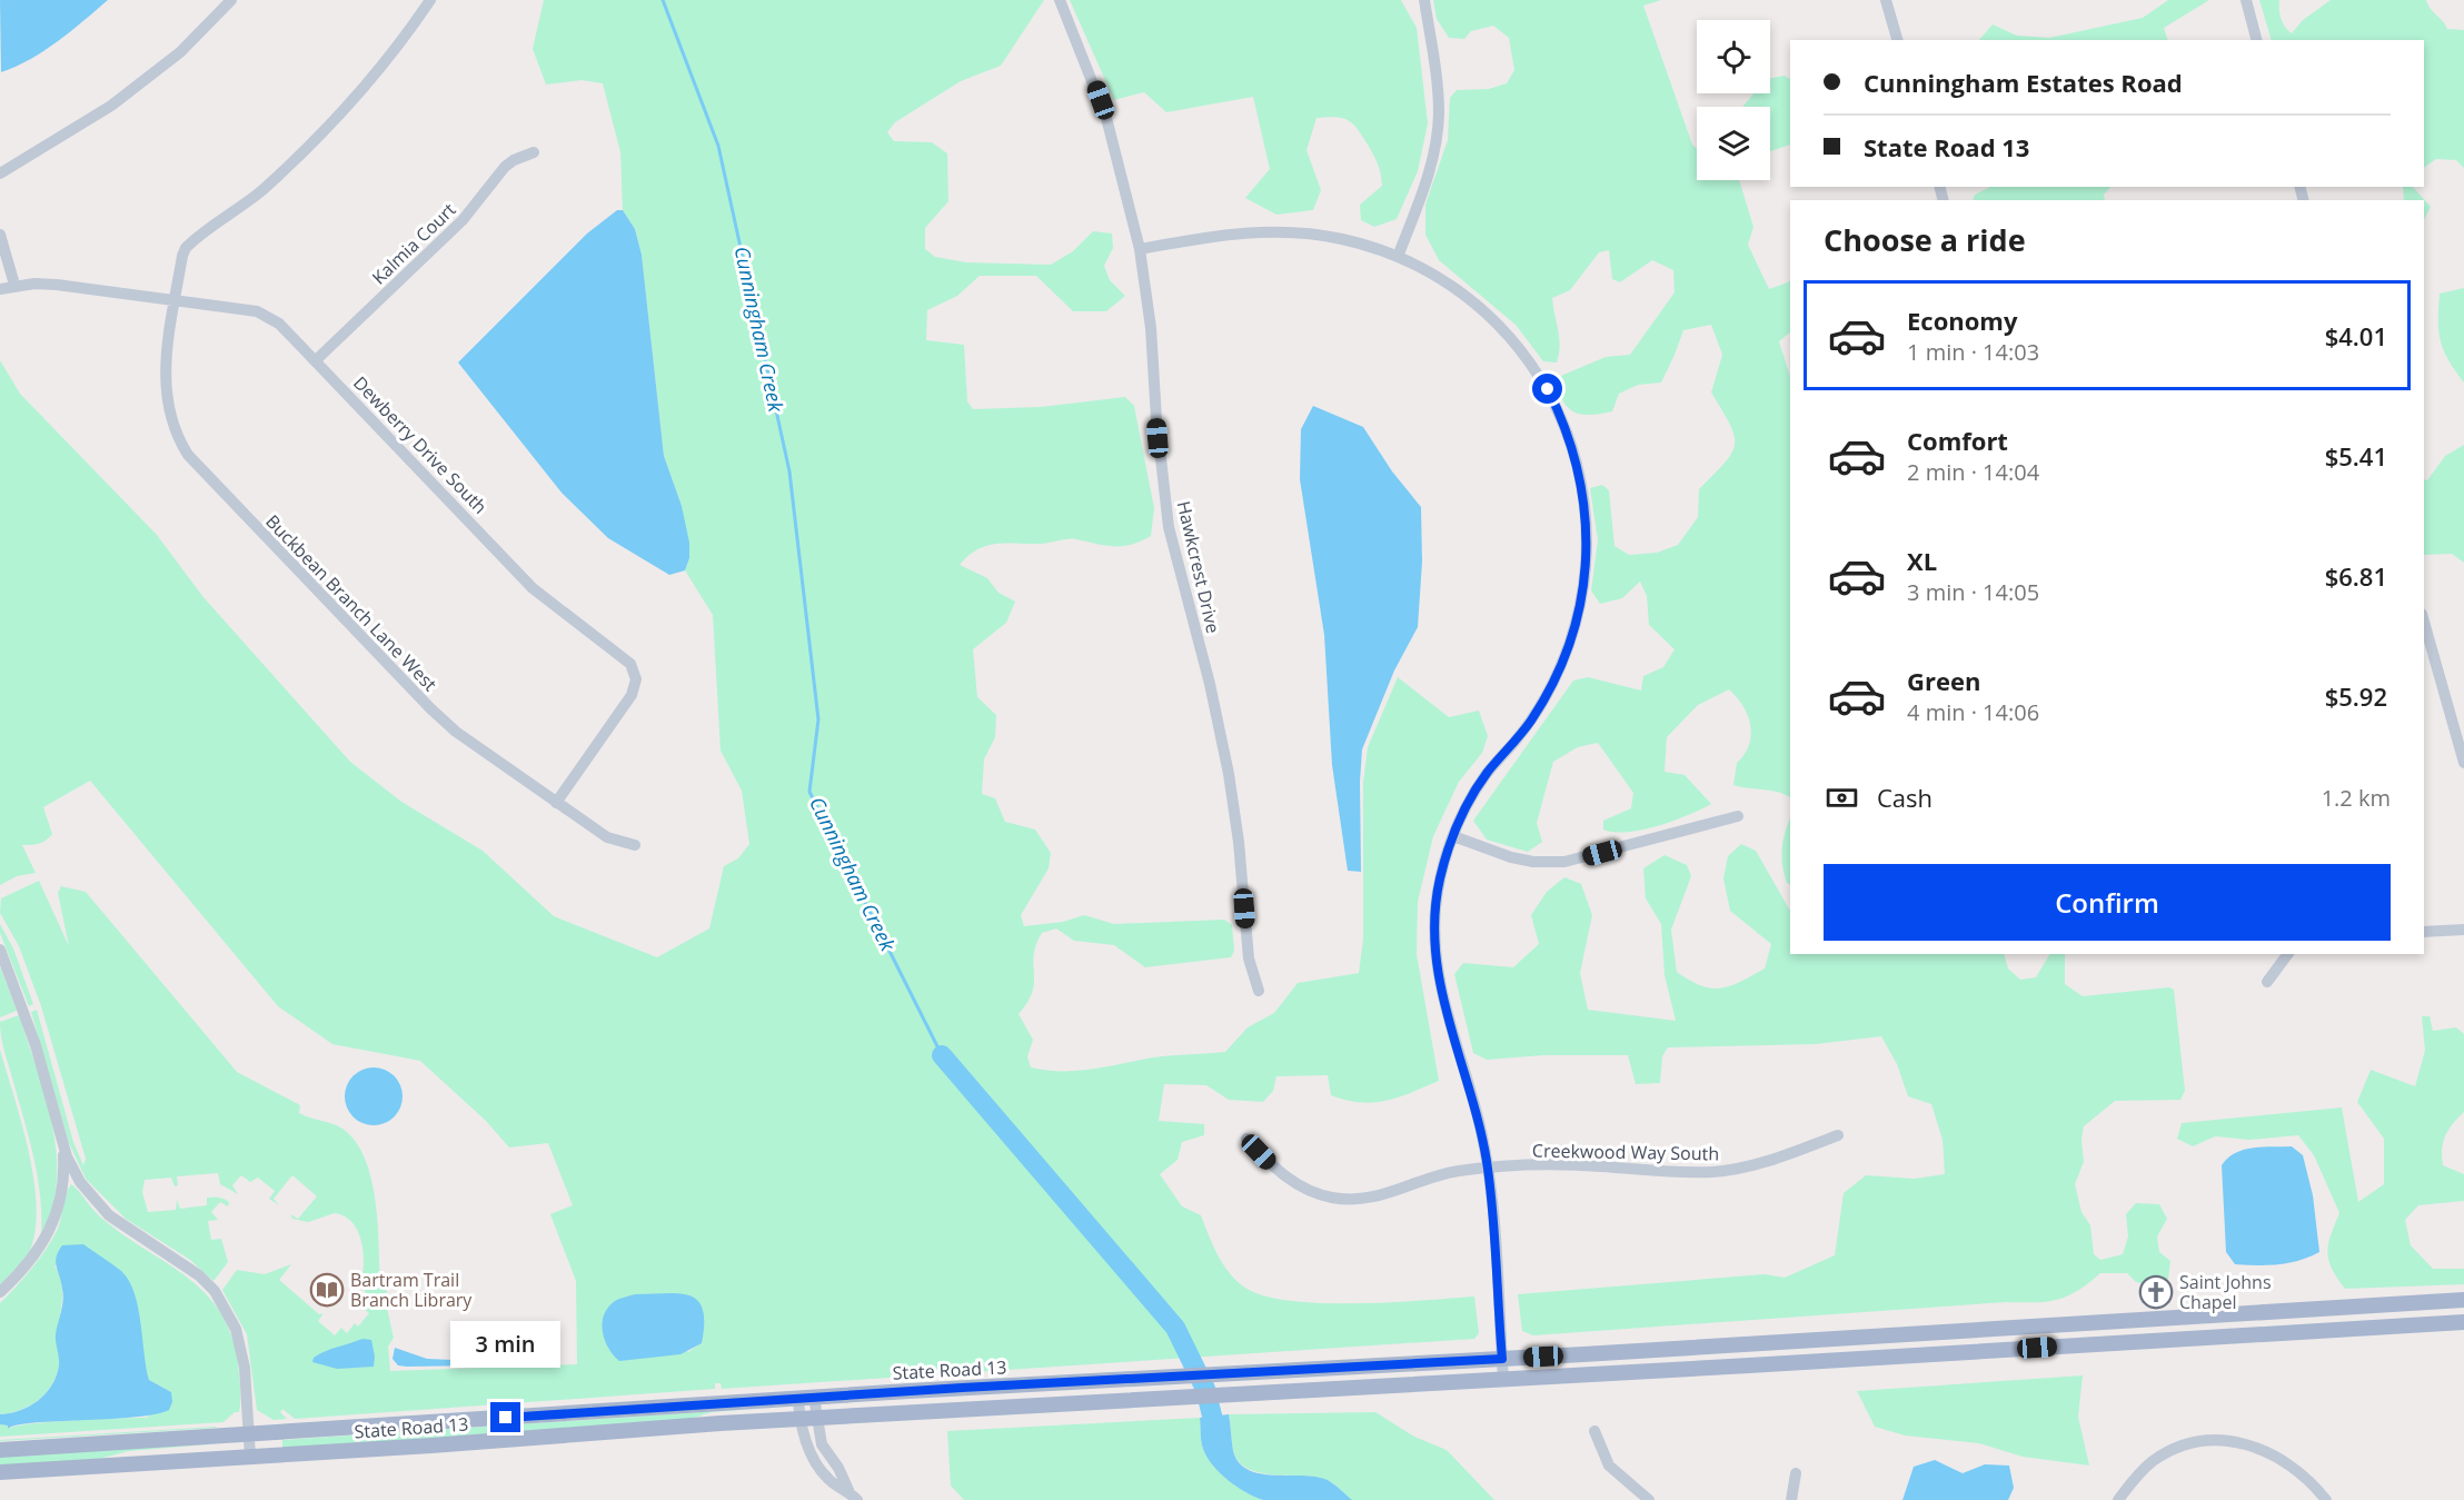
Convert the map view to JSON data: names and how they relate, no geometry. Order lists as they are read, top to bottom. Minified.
{"streets":{"main road":["State Road 13"],"street":["Kalmia Court","Dewberry Drive South","Hawkcrest Drive","Buckbean Branch Lane West","Creekwood Way South"]},"crossings":[["Kalmia Court","Dewberry Drive South"],["Dewberry Drive South","Buckbean Branch Lane West"]],"water":["Cunningham Creek"],"places":{"library":["Bartram Trail Branch Library"],"church":["Saint Johns Chapel"]},"page":{"banner":["Cunningham Estates Road","State Road 13"],"heading":"Choose a ride","list":[{"name":"Economy","note":"1 min · 14:03","value":"$4.01"},{"name":"Comfort","note":"2 min · 14:04","value":"$5.41"},{"name":"XL","note":"3 min · 14:05","value":"$6.81"},{"name":"Green","note":"4 min · 14:06","value":"$5.92"}],"pay":["Cash","1.2 km"],"buttons":"Confirm","bubble":"3 min"}}
